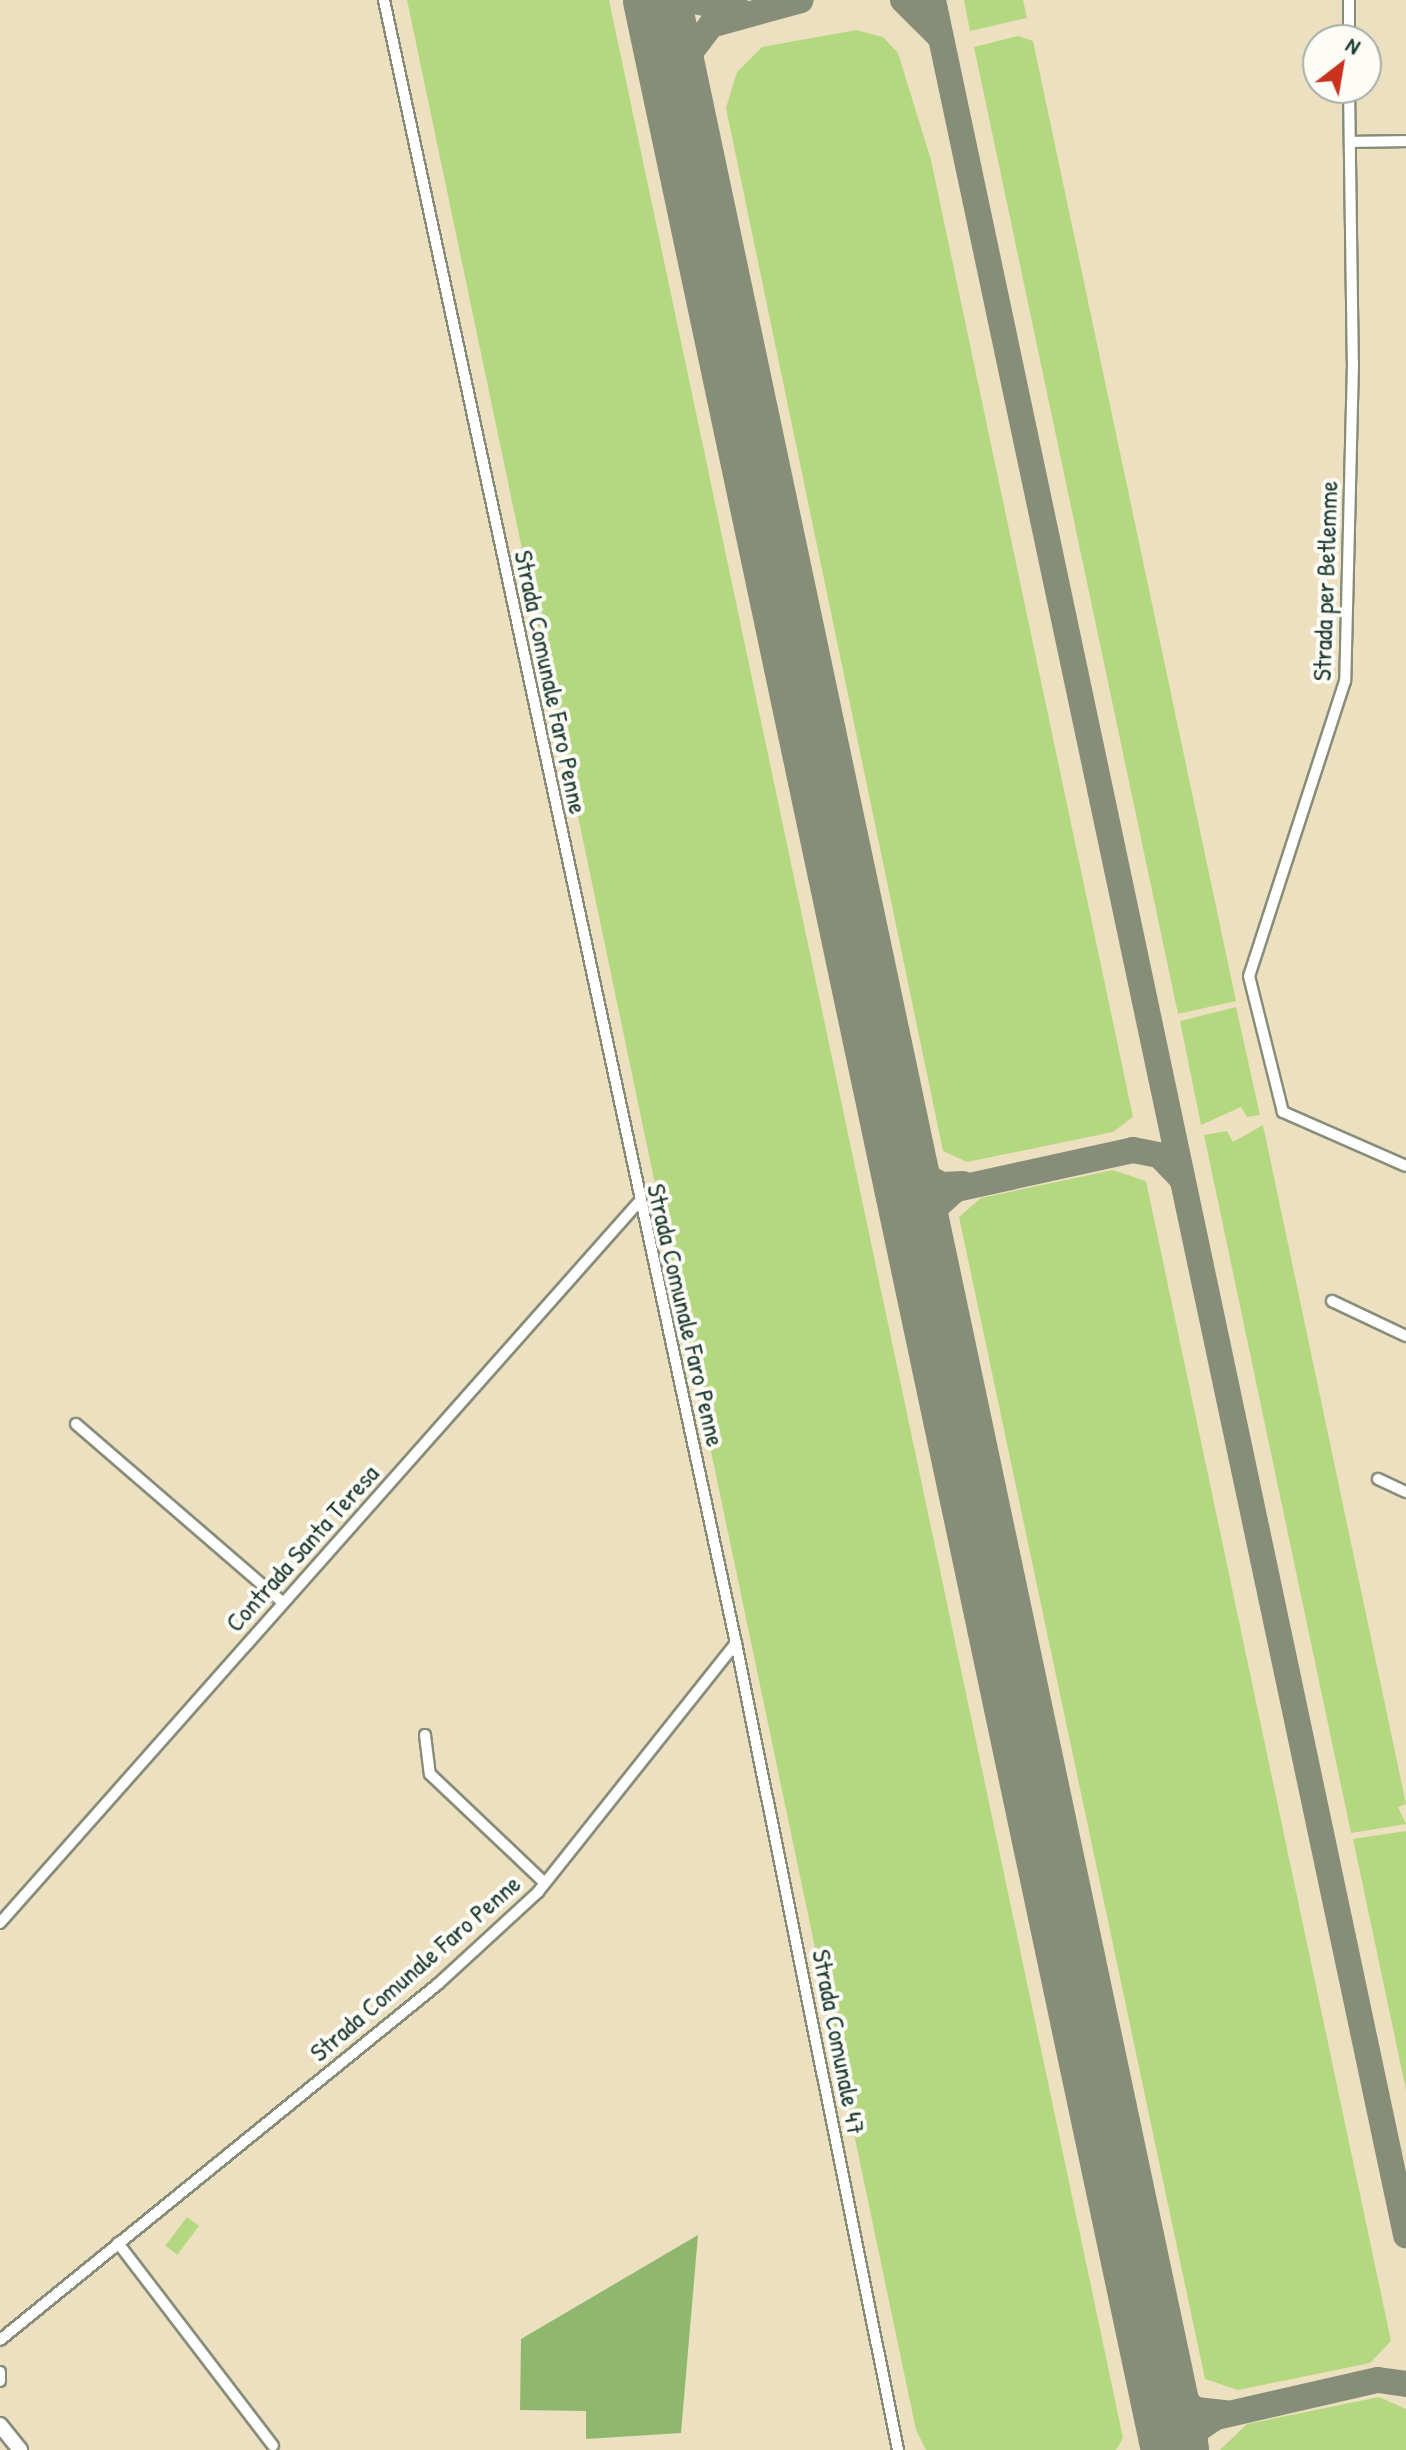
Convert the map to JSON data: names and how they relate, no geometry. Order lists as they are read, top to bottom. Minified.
{"streets":{"street":["Strada per Betlemme","Strada Comunale Faro Penne","Contrada Santa Teresa","Strada Comunale 47"]},"crossings":[["Strada Comunale Faro Penne","Contrada Santa Teresa"],["Strada Comunale Faro Penne","Strada Comunale 47"]],"north":"top right"}
